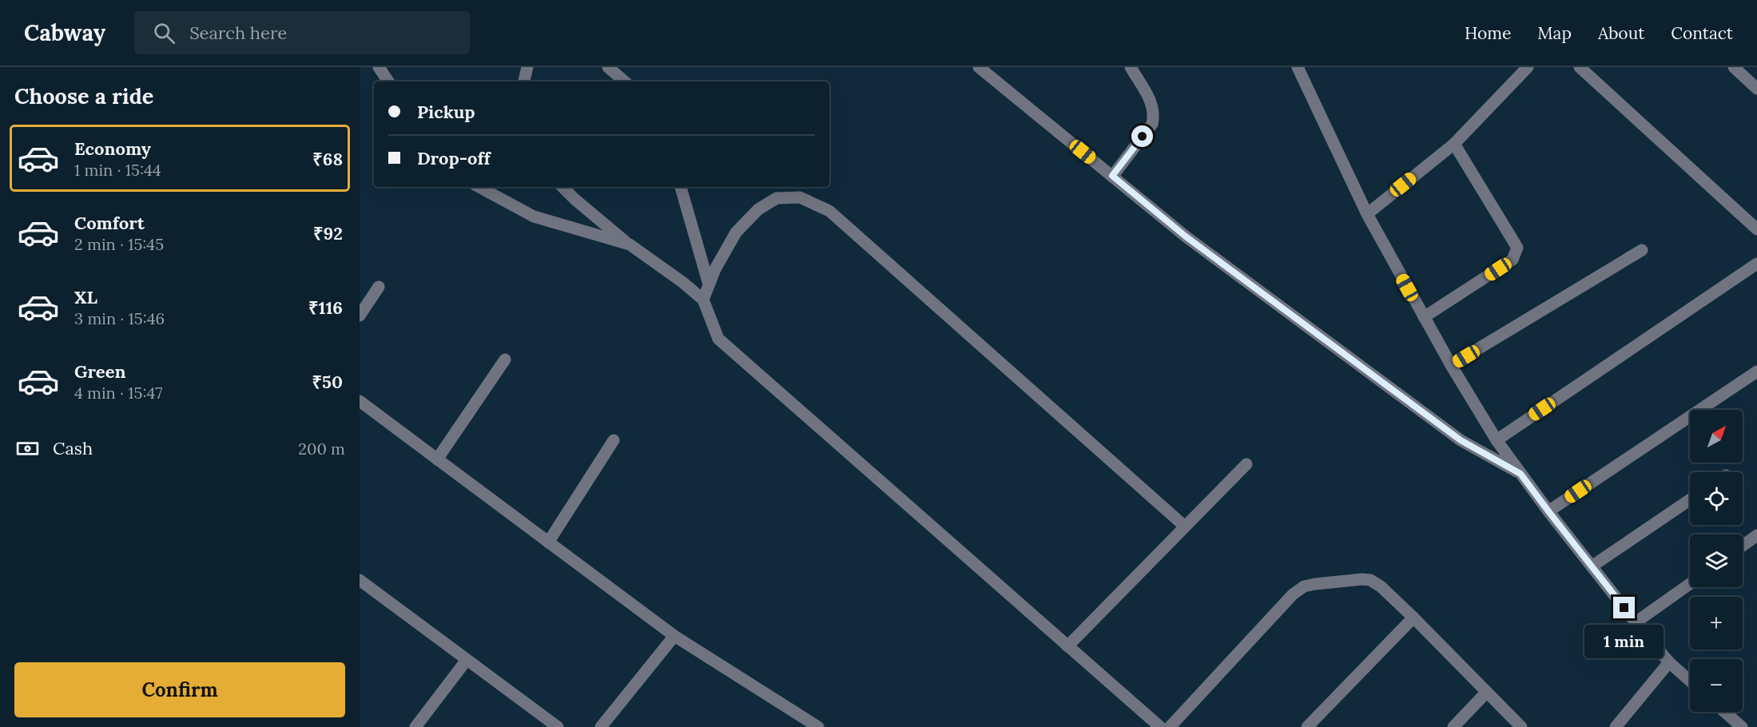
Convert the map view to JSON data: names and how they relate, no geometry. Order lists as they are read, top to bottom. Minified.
{"north":"top right","page":{"header":"Cabway","search":"Search here","nav":["Home","Map","About","Contact"],"heading":"Choose a ride","banner":["Pickup","Drop-off"],"list":[{"name":"Economy","note":"1 min · 15:44","value":"₹68"},{"name":"Comfort","note":"2 min · 15:45","value":"₹92"},{"name":"XL","note":"3 min · 15:46","value":"₹116"},{"name":"Green","note":"4 min · 15:47","value":"₹50"}],"map_buttons":["+","−"],"pay":["Cash","200 m"],"bubble":"1 min","buttons":"Confirm"}}
